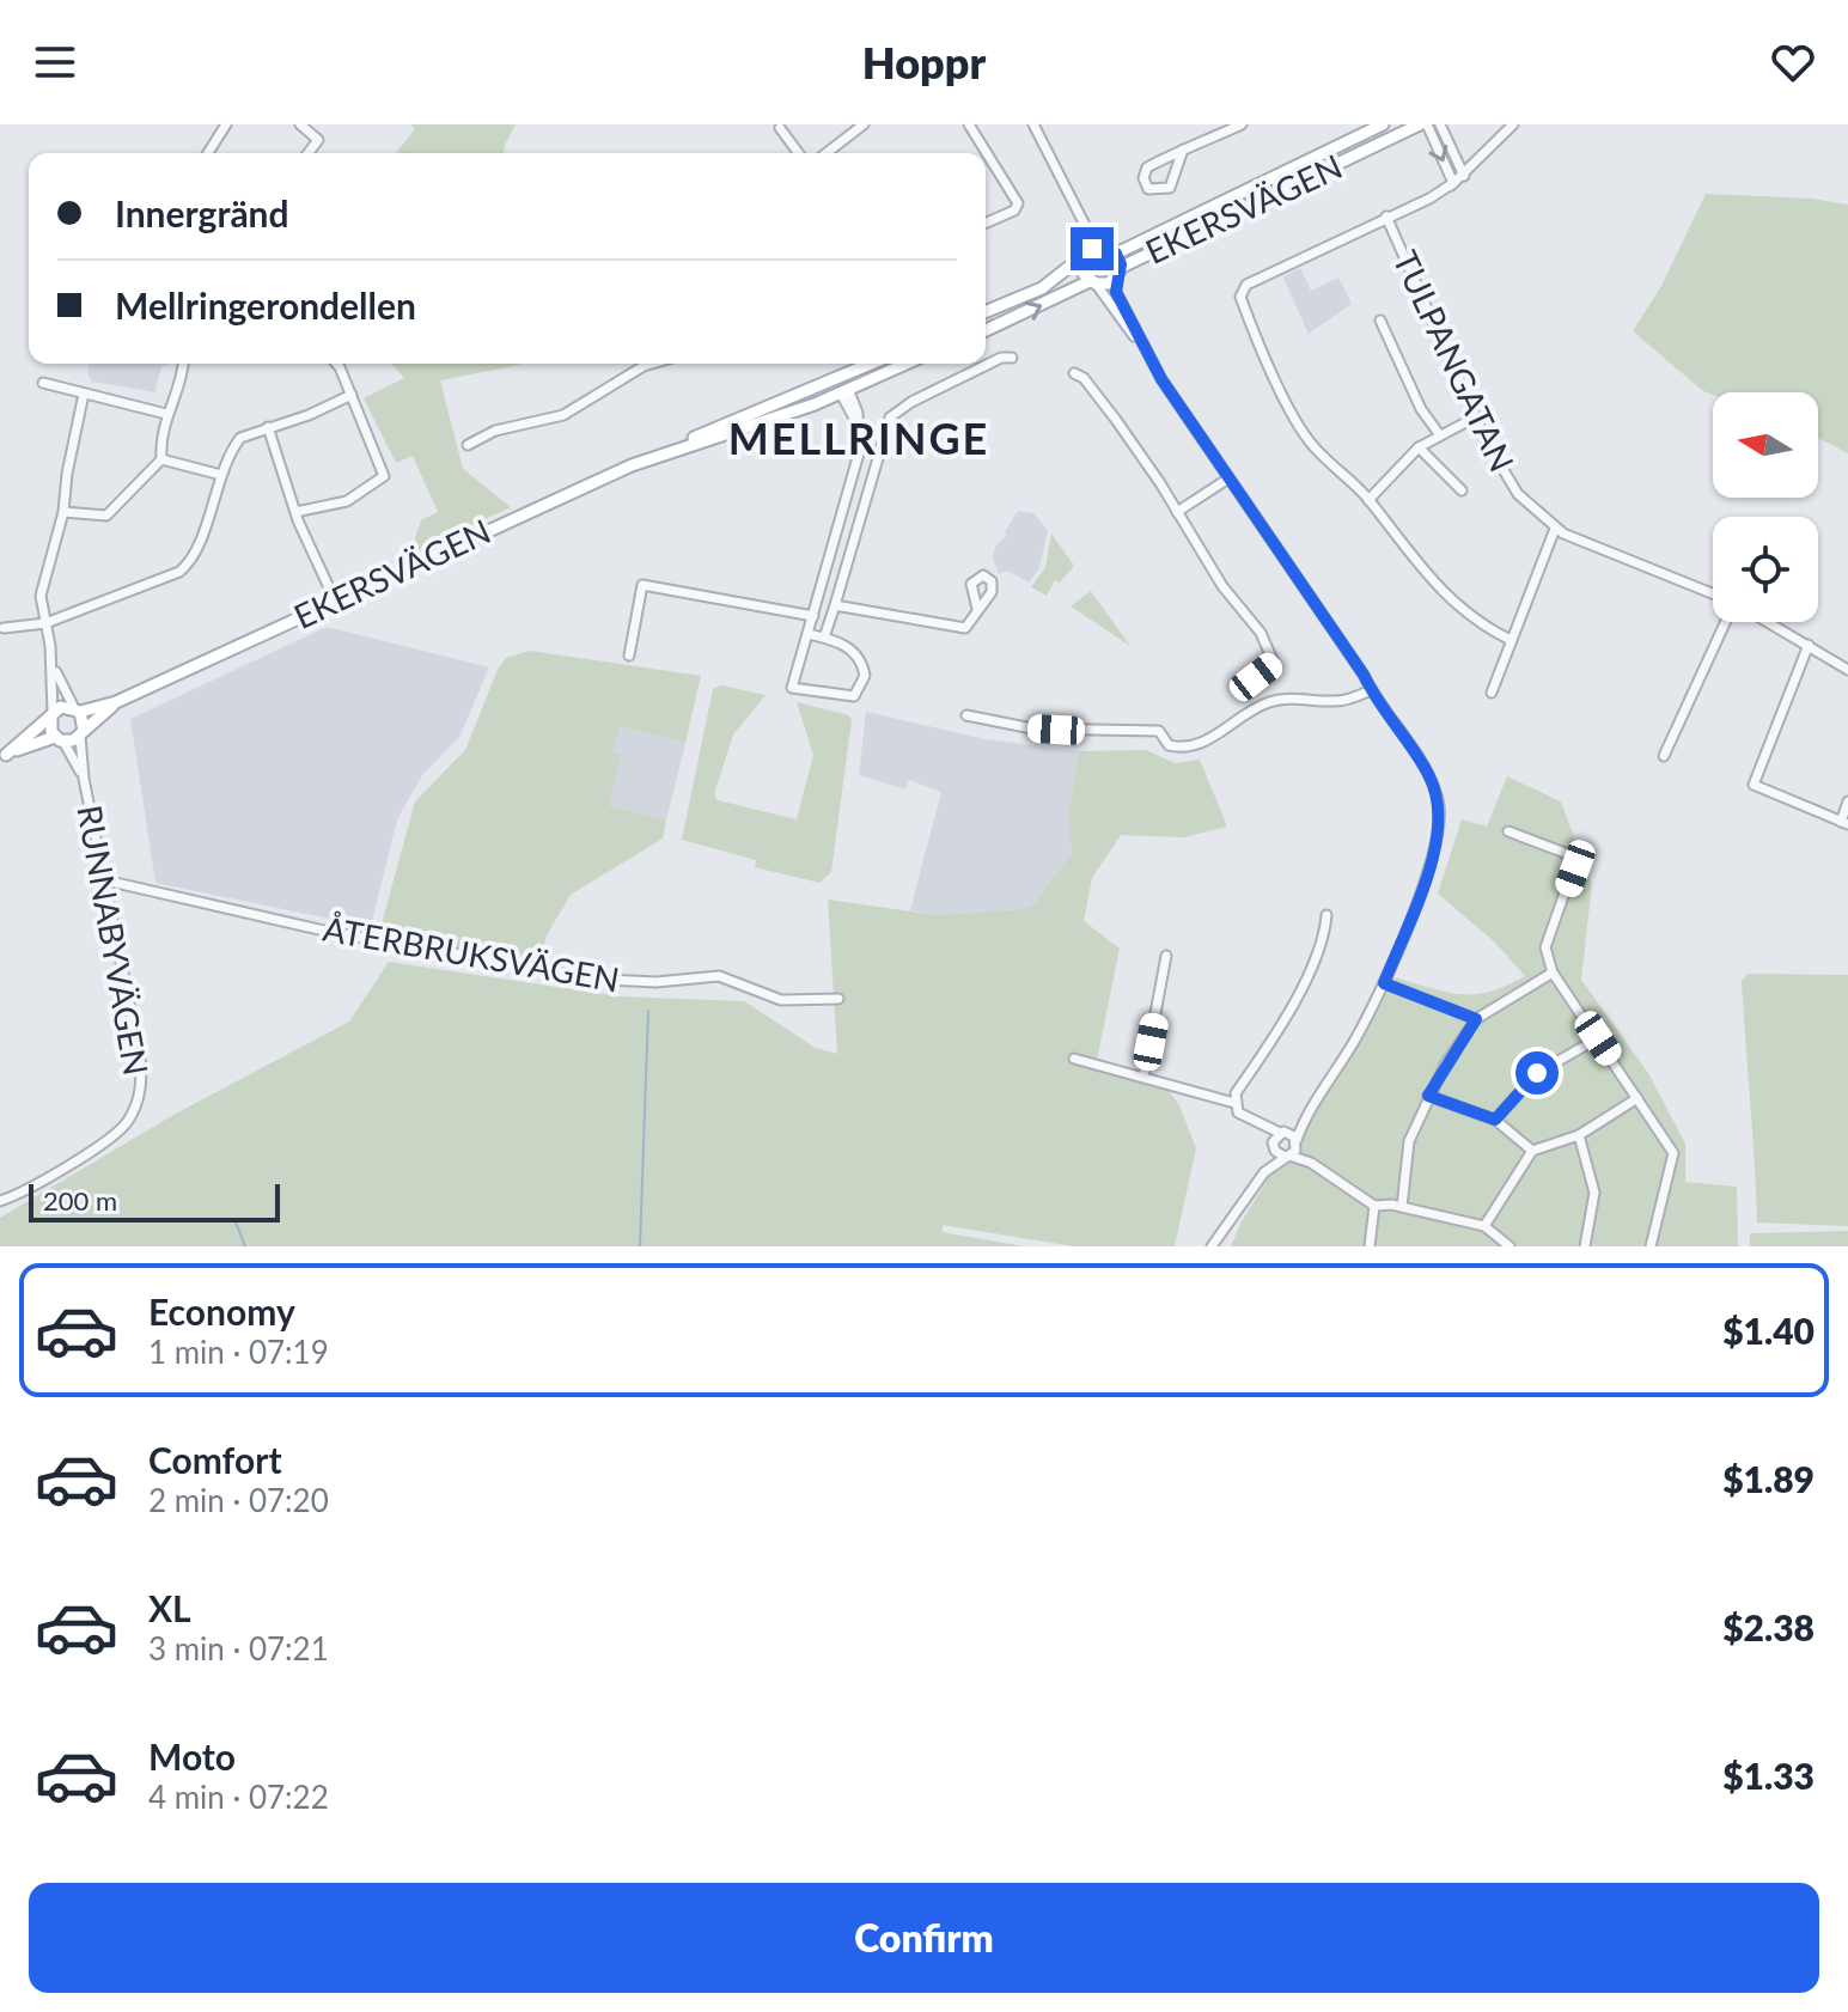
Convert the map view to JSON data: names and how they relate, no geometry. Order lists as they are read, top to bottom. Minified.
{"streets":{"main road":["EKERSVÄGEN"],"street":["TULPANGATAN","RUNNABYVÄGEN","ÅTERBRUKSVÄGEN"]},"crossings":[["EKERSVÄGEN","RUNNABYVÄGEN"],["RUNNABYVÄGEN","ÅTERBRUKSVÄGEN"]],"districts":["MELLRINGE"],"scale_bar":"200 m","north":"left","page":{"header":"Hoppr","banner":["Innergränd","Mellringerondellen"],"scale":"200 m","list":[{"name":"Economy","note":"1 min · 07:19","value":"$1.40"},{"name":"Comfort","note":"2 min · 07:20","value":"$1.89"},{"name":"XL","note":"3 min · 07:21","value":"$2.38"},{"name":"Moto","note":"4 min · 07:22","value":"$1.33"}],"buttons":"Confirm"}}
